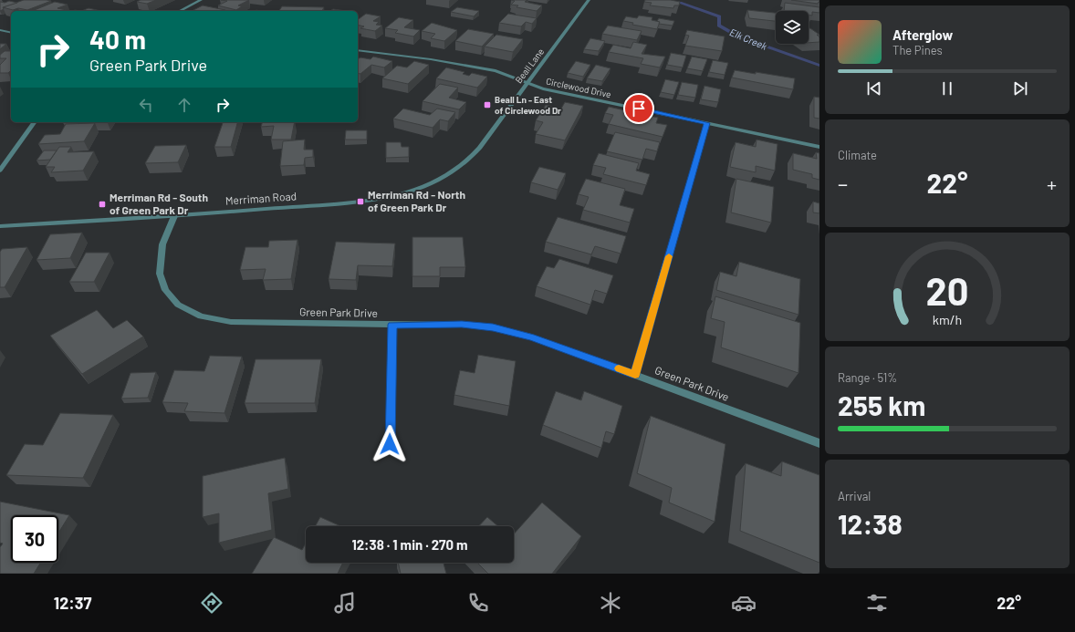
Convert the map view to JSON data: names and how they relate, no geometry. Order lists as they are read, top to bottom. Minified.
{"streets":{"street":["Beall Lane","Circlewood Drive","Merriman Road","Green Park Drive"]},"crossings":[["Beall Lane","Circlewood Drive"],["Beall Lane","Merriman Road"],["Merriman Road","Green Park Drive"]],"water":["Elk Creek"],"places":{"transit":["Beall Ln - East of Circlewood Dr","Merriman Rd - North of Green Park Dr","Merriman Rd - South of Green Park Dr"]},"page":{"turn":["40 m","Green Park Drive"],"song":["Afterglow","The Pines"],"tile":["Climate",["Range · 51%","255 km"],["Arrival","12:38"]],"heat":["−","22°","+"],"limit":"30","trip":"12:38 · 1 min · 270 m","tabs":["12:37","22°"],"gauge":["20","km/h"]}}
